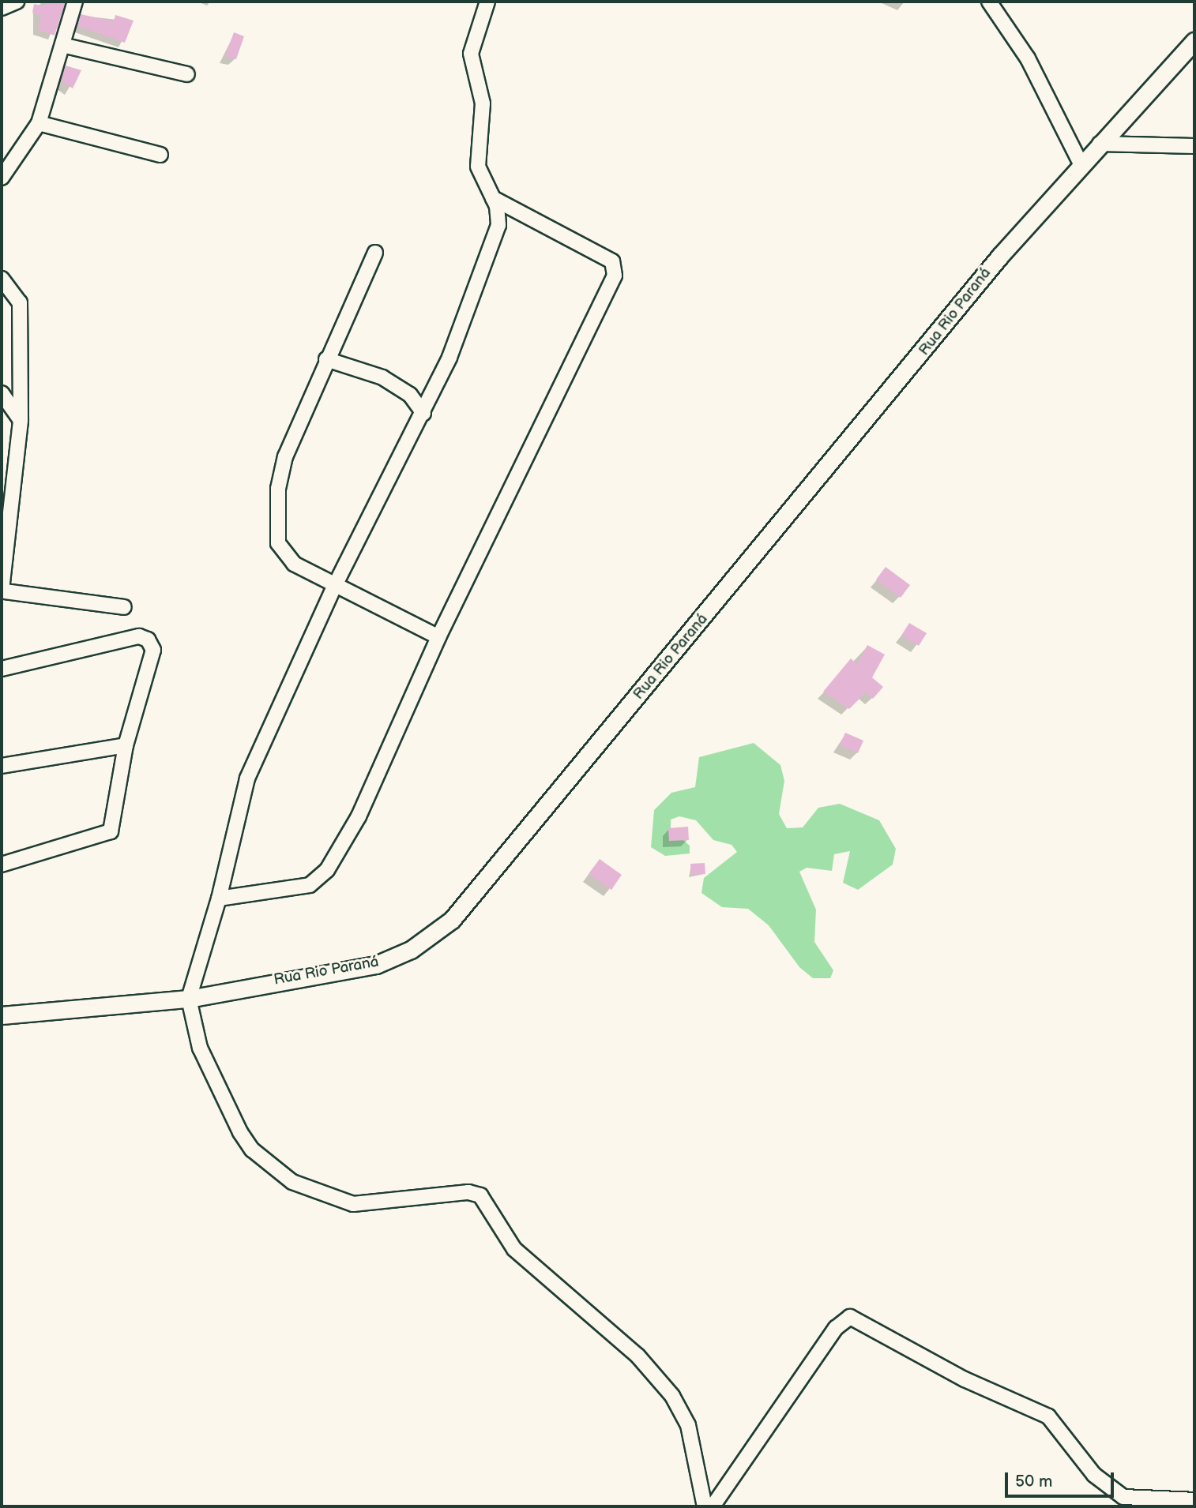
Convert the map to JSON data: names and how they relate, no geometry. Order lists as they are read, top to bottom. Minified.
{"streets":{"street":["Rua Rio Paraná"]},"scale_bar":"50 m"}
